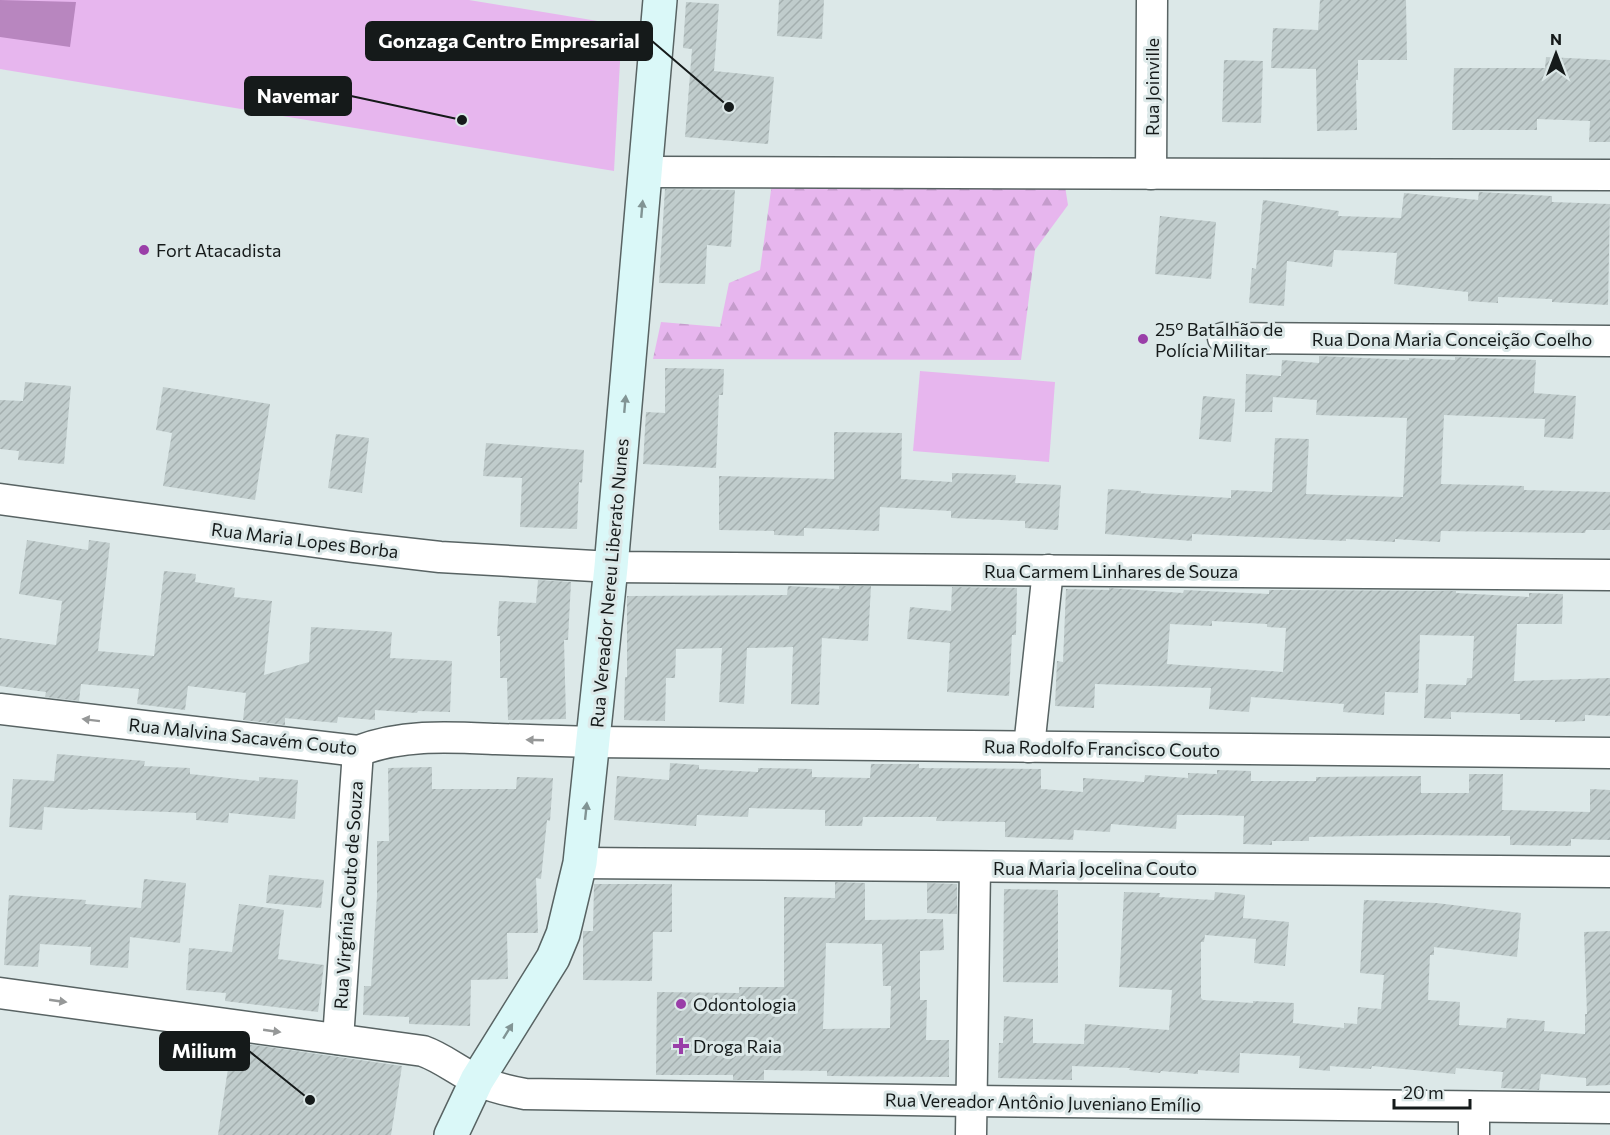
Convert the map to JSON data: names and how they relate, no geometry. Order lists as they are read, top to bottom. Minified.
{"streets":{"main road":["Rua Vereador Nereu Liberato Nunes"],"street":["Rua Joinville","Rua Dona Maria Conceição Coelho","Rua Maria Lopes Borba","Rua Carmem Linhares de Souza","Rua Malvina Sacavém Couto","Rua Rodolfo Francisco Couto","Rua Maria Jocelina Couto","Rua Virgínia Couto de Souza","Rua Vereador Antônio Juveniano Emílio"]},"crossings":[["Rua Maria Lopes Borba","Rua Carmem Linhares de Souza"],["Rua Maria Lopes Borba","Rua Vereador Nereu Liberato Nunes"],["Rua Carmem Linhares de Souza","Rua Vereador Nereu Liberato Nunes"],["Rua Vereador Nereu Liberato Nunes","Rua Malvina Sacavém Couto"],["Rua Vereador Nereu Liberato Nunes","Rua Rodolfo Francisco Couto"],["Rua Vereador Nereu Liberato Nunes","Rua Maria Jocelina Couto"],["Rua Vereador Nereu Liberato Nunes","Rua Vereador Antônio Juveniano Emílio"],["Rua Malvina Sacavém Couto","Rua Rodolfo Francisco Couto"],["Rua Malvina Sacavém Couto","Rua Virgínia Couto de Souza"],["Rua Virgínia Couto de Souza","Rua Vereador Antônio Juveniano Emílio"]],"one_way":["Rua Vereador Nereu Liberato Nunes","Rua Malvina Sacavém Couto"],"places":{"other":["Gonzaga Centro Empresarial","Navemar","Fort Atacadista","25º Batalhão de Polícia Militar","Odontologia","Milium"],"health":["Droga Raia"]},"scale_bar":"20 m","north":"top"}
